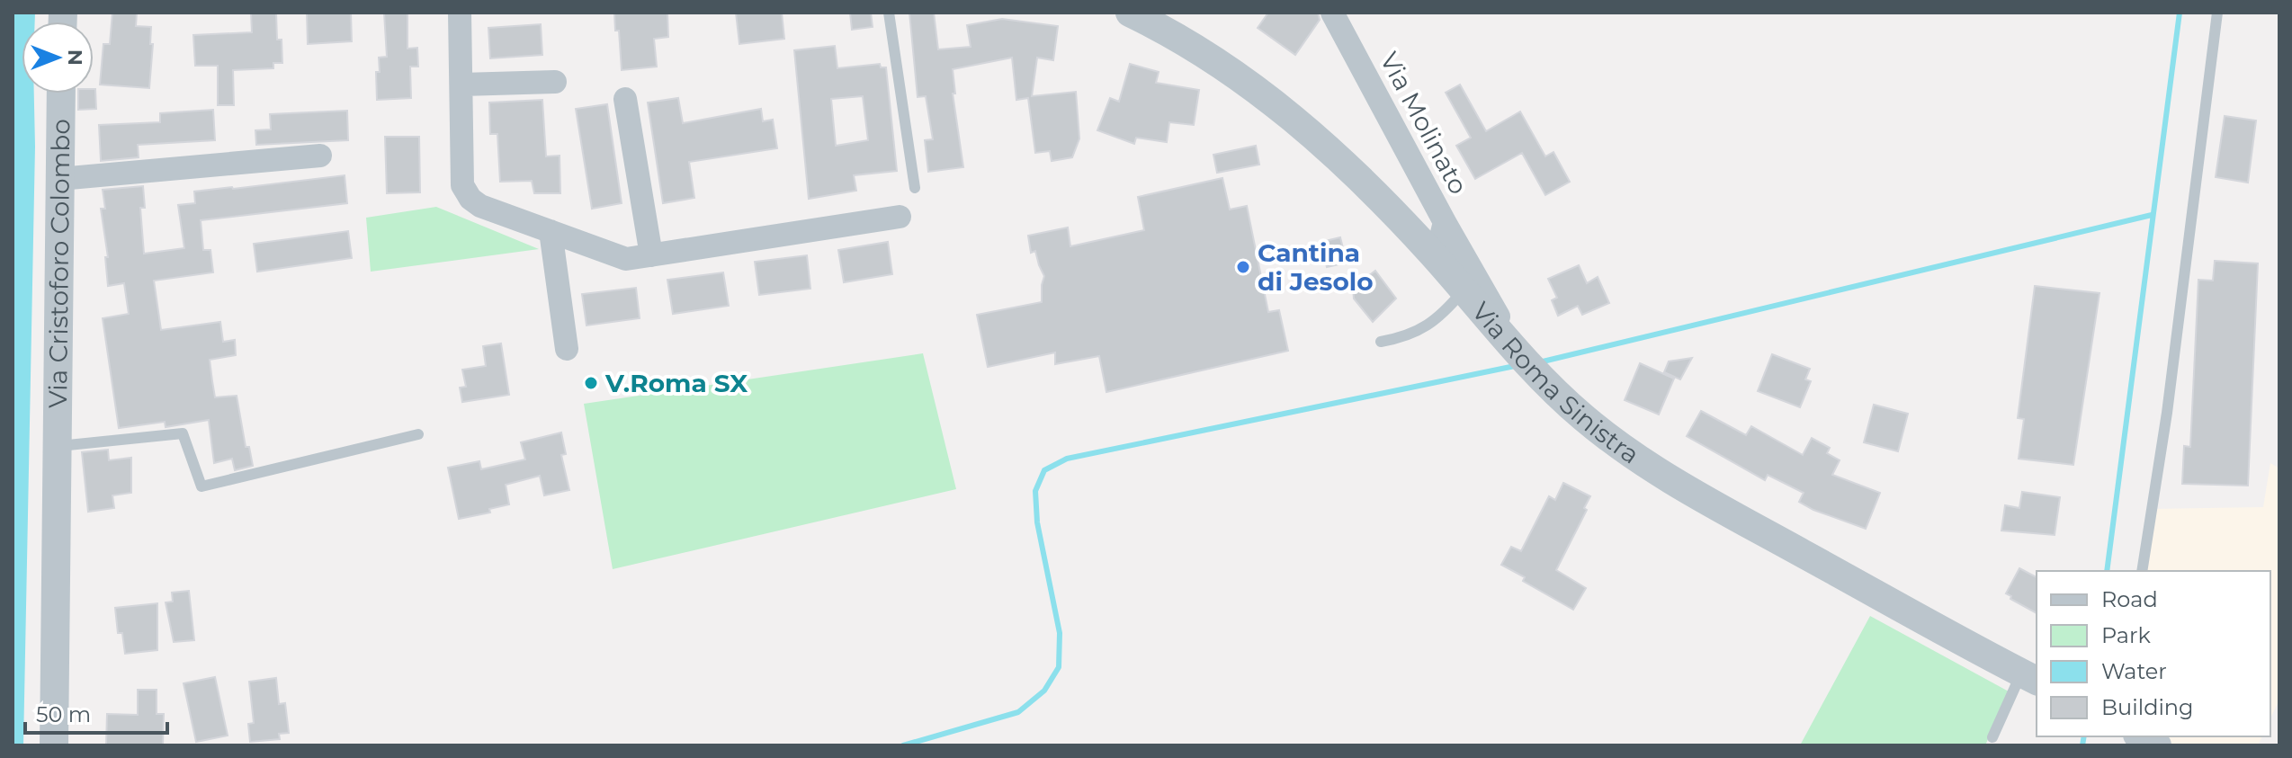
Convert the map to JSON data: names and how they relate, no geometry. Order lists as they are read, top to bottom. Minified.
{"streets":{"street":["Via Molinato","Via Cristoforo Colombo","Via Roma Sinistra"]},"crossings":[["Via Molinato","Via Roma Sinistra"]],"places":["Cantina di Jesolo","V.Roma SX"],"legend":["Road","Park","Water","Building"],"scale_bar":"50 m","north":"right"}
